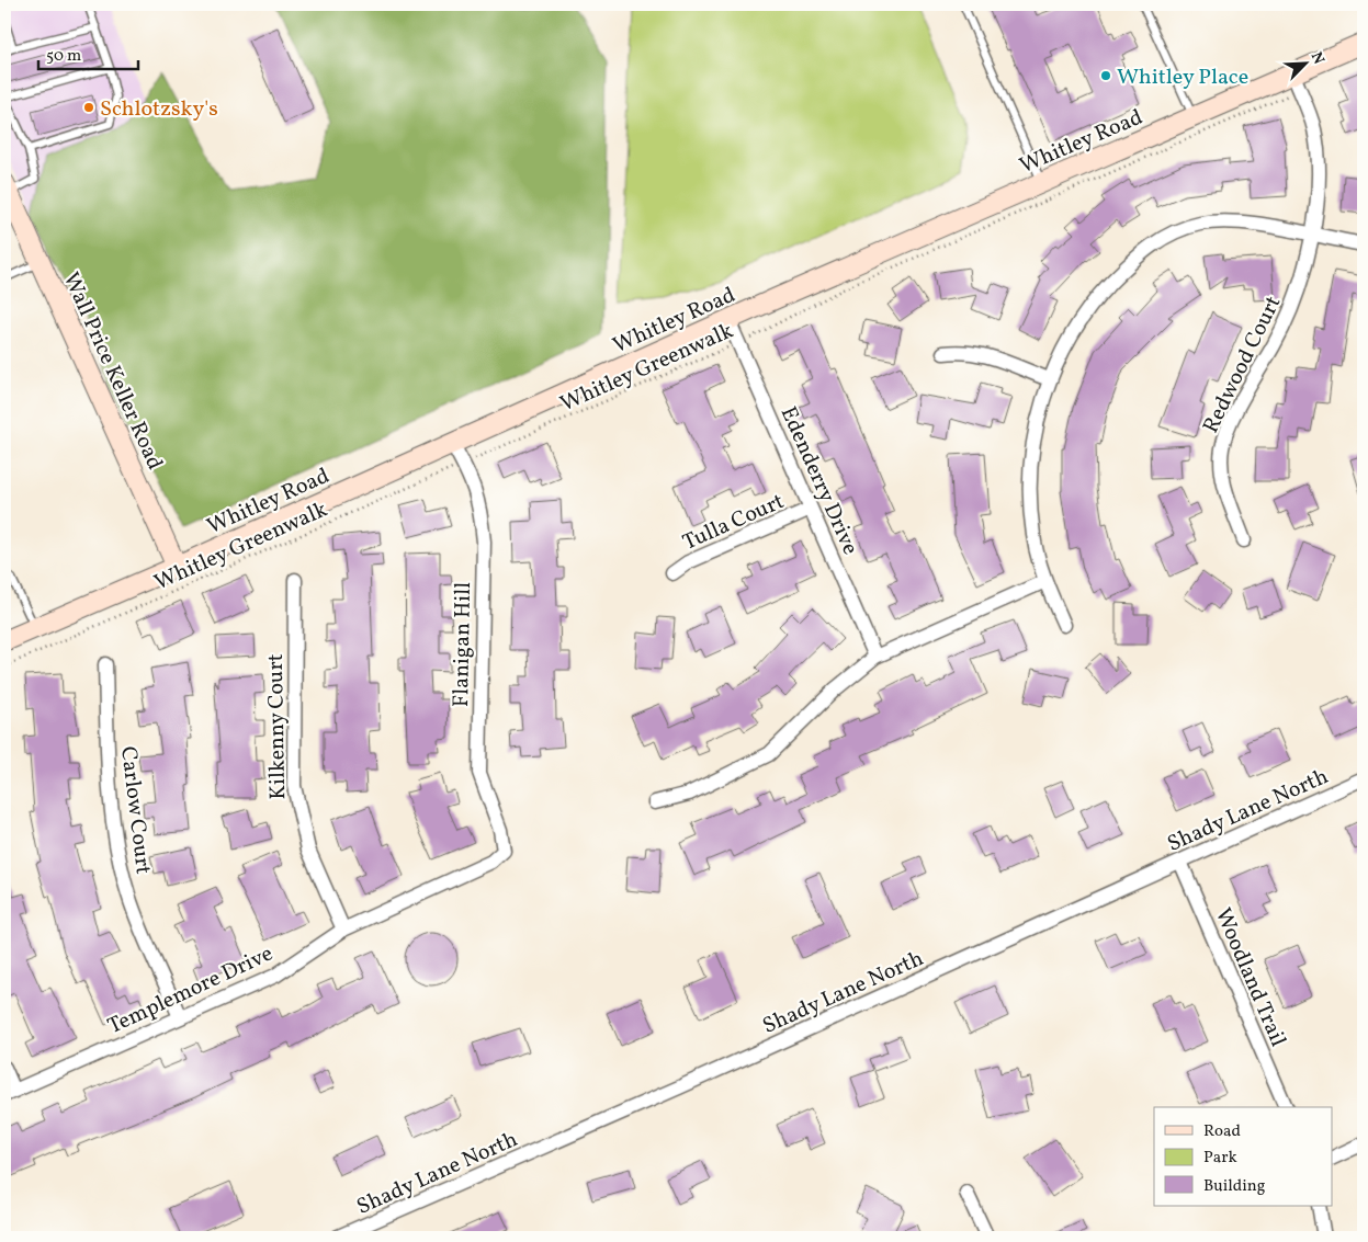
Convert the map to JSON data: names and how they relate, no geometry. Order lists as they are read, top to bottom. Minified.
{"streets":{"street":["Whitley Road","Redwood Court","Wall Price Keller Road","Edenderry Drive","Tulla Court","Flanigan Hill","Kilkenny Court","Shady Lane North","Carlow Court","Woodland Trail","Templemore Drive"],"path":["Whitley Greenwalk"]},"crossings":[["Whitley Road","Redwood Court"],["Whitley Road","Whitley Greenwalk"],["Whitley Road","Wall Price Keller Road"],["Whitley Road","Edenderry Drive"],["Whitley Road","Flanigan Hill"],["Redwood Court","Whitley Greenwalk"],["Whitley Greenwalk","Edenderry Drive"],["Whitley Greenwalk","Flanigan Hill"],["Edenderry Drive","Tulla Court"],["Flanigan Hill","Templemore Drive"],["Kilkenny Court","Templemore Drive"],["Shady Lane North","Woodland Trail"],["Carlow Court","Templemore Drive"]],"places":["Whitley Place","Schlotzsky's"],"legend":["Road","Park","Building"],"scale_bar":"50 m","north":"top right"}
